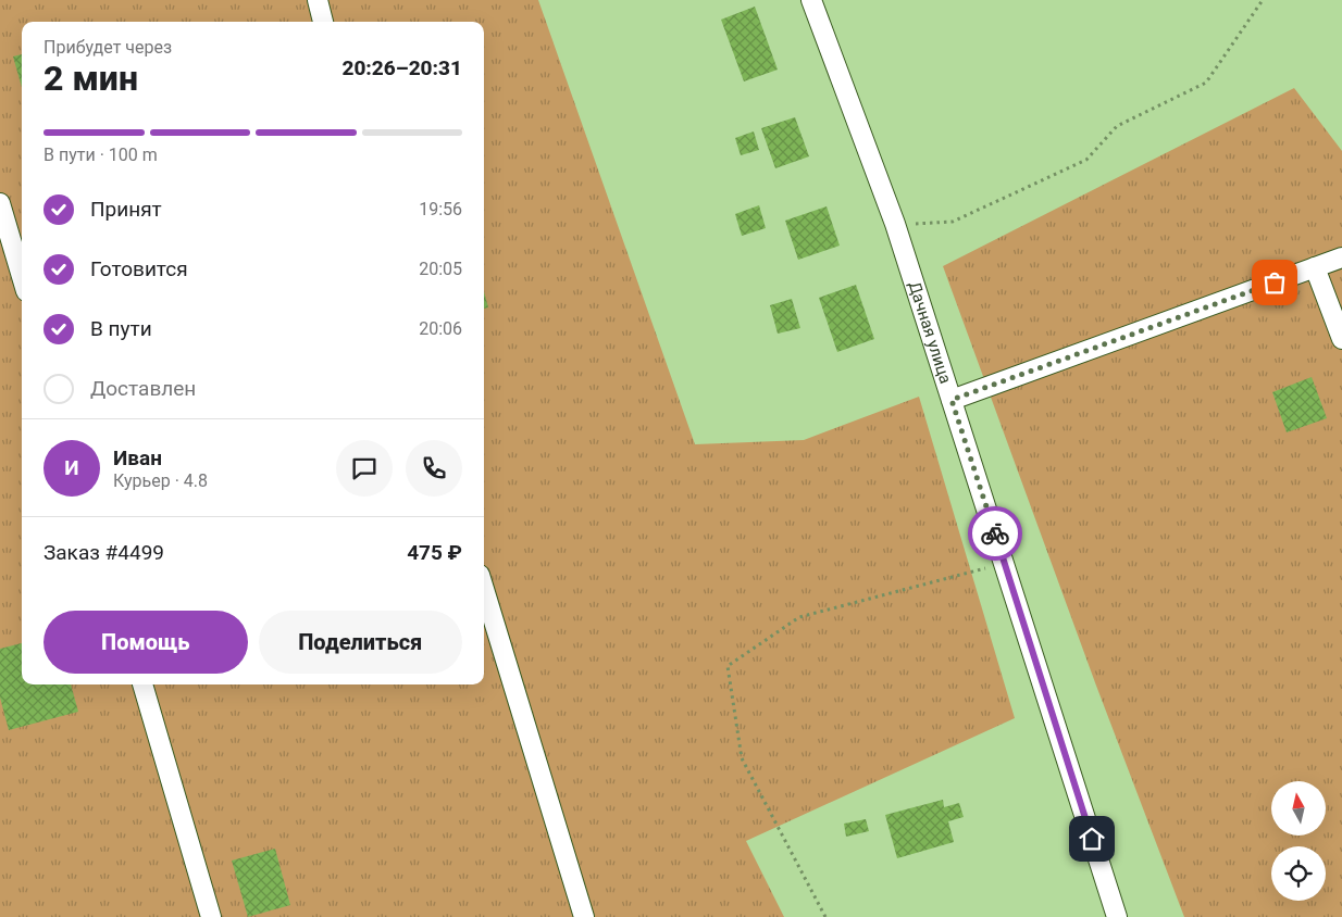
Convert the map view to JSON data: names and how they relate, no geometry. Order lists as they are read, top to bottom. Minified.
{"streets":{"street":["Дачная улица"]},"north":"top","page":{"heading":["2 мин","Прибудет через","20:26–20:31"],"panel":["Иван","Курьер · 4.8","Заказ #4499","475 ₽"],"bar":"В пути · 100 m","list":[["Принят","19:56"],["Готовится","20:05"],["В пути","20:06"],"Доставлен"],"round":"И","buttons":["Помощь","Поделиться"]}}
